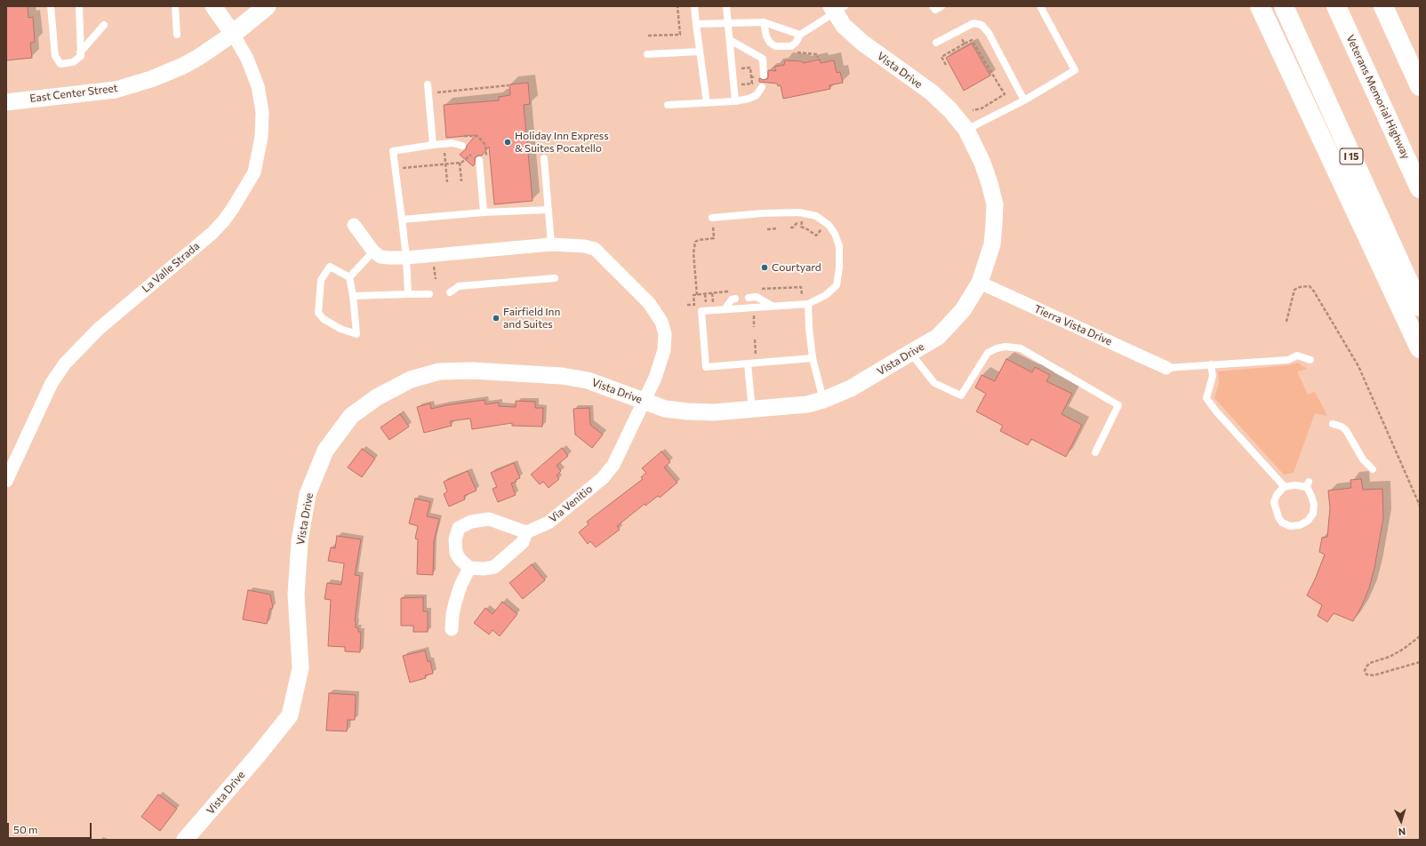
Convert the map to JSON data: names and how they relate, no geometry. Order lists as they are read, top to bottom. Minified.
{"streets":{"highway":["Veterans Memorial Highway","I 15"],"main road":["East Center Street"],"street":["Vista Drive","La Valle Strada","Tierra Vista Drive","Via Venitio"]},"crossings":[["Vista Drive","Tierra Vista Drive"],["Vista Drive","Via Venitio"],["East Center Street","La Valle Strada"]],"places":["Holiday Inn Express & Suites Pocatello","Courtyard","Fairfield Inn and Suites"],"scale_bar":"50 m","north":"bottom"}
